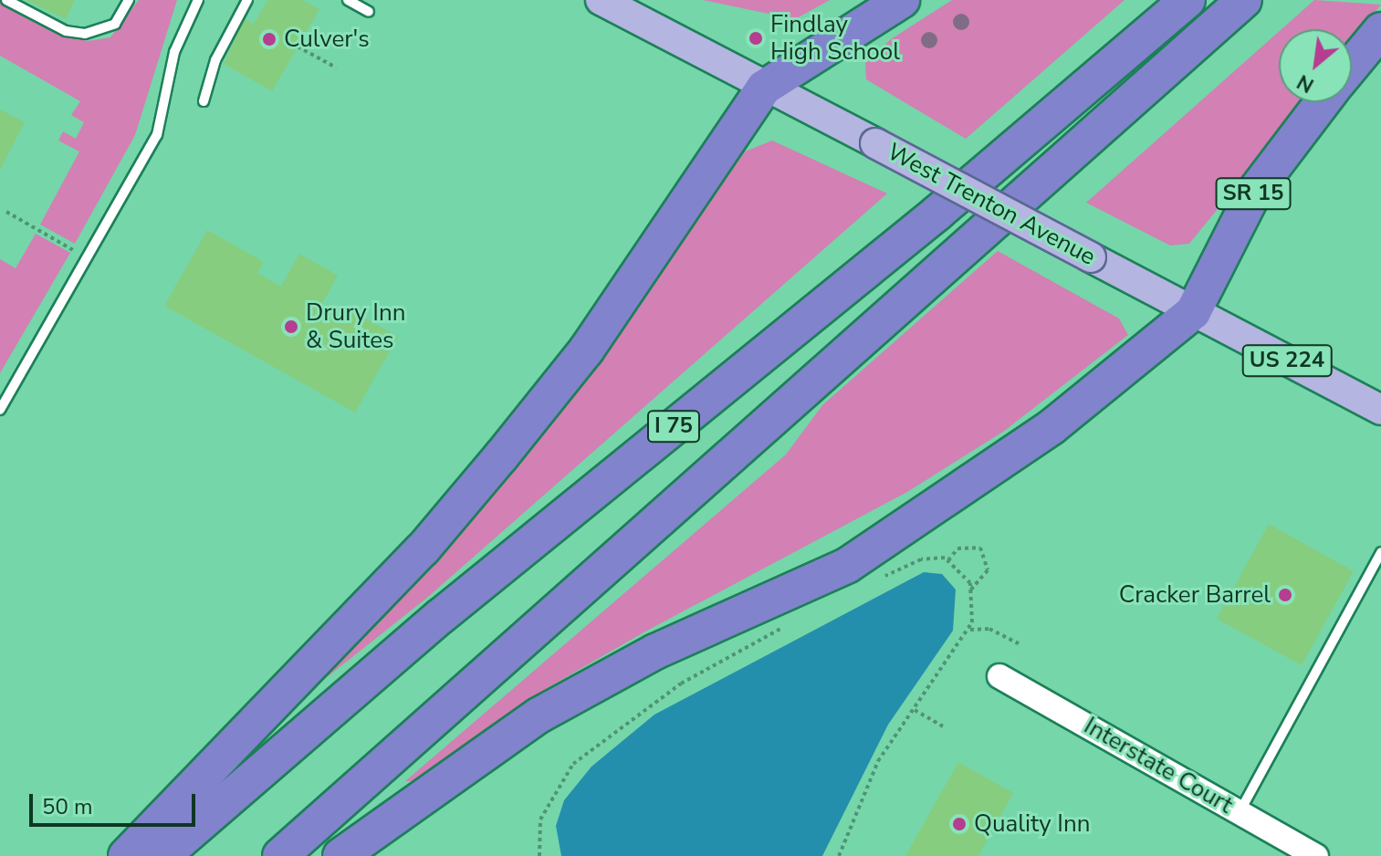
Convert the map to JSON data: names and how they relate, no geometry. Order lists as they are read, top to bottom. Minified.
{"streets":{"highway":["SR 15","I 75"],"main road":["West Trenton Avenue","US 224"],"street":["Interstate Court"]},"crossings":[["SR 15","West Trenton Avenue"]],"places":["Findlay High School","Culver's","Drury Inn & Suites","Cracker Barrel","Quality Inn"],"scale_bar":"50 m","north":"bottom left"}
